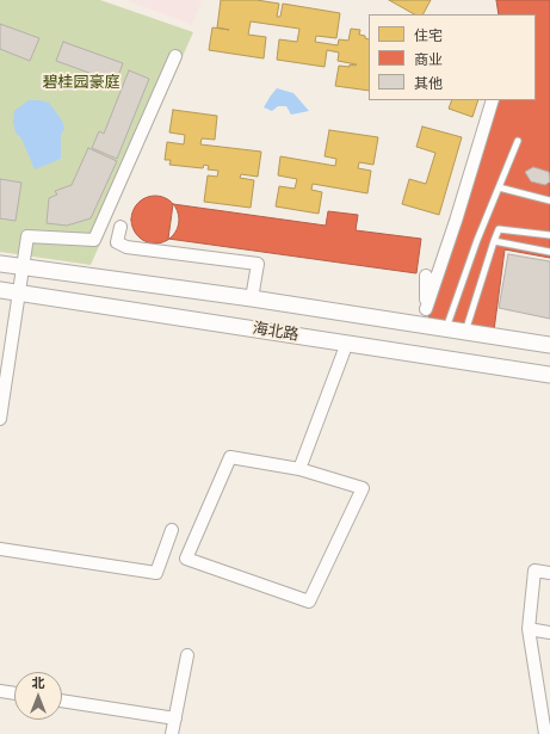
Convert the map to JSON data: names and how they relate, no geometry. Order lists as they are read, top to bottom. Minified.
{"streets":{"street":["海北路"]},"parks":["碧桂园豪庭"],"legend":["住宅","商业","其他"],"north":"top"}
